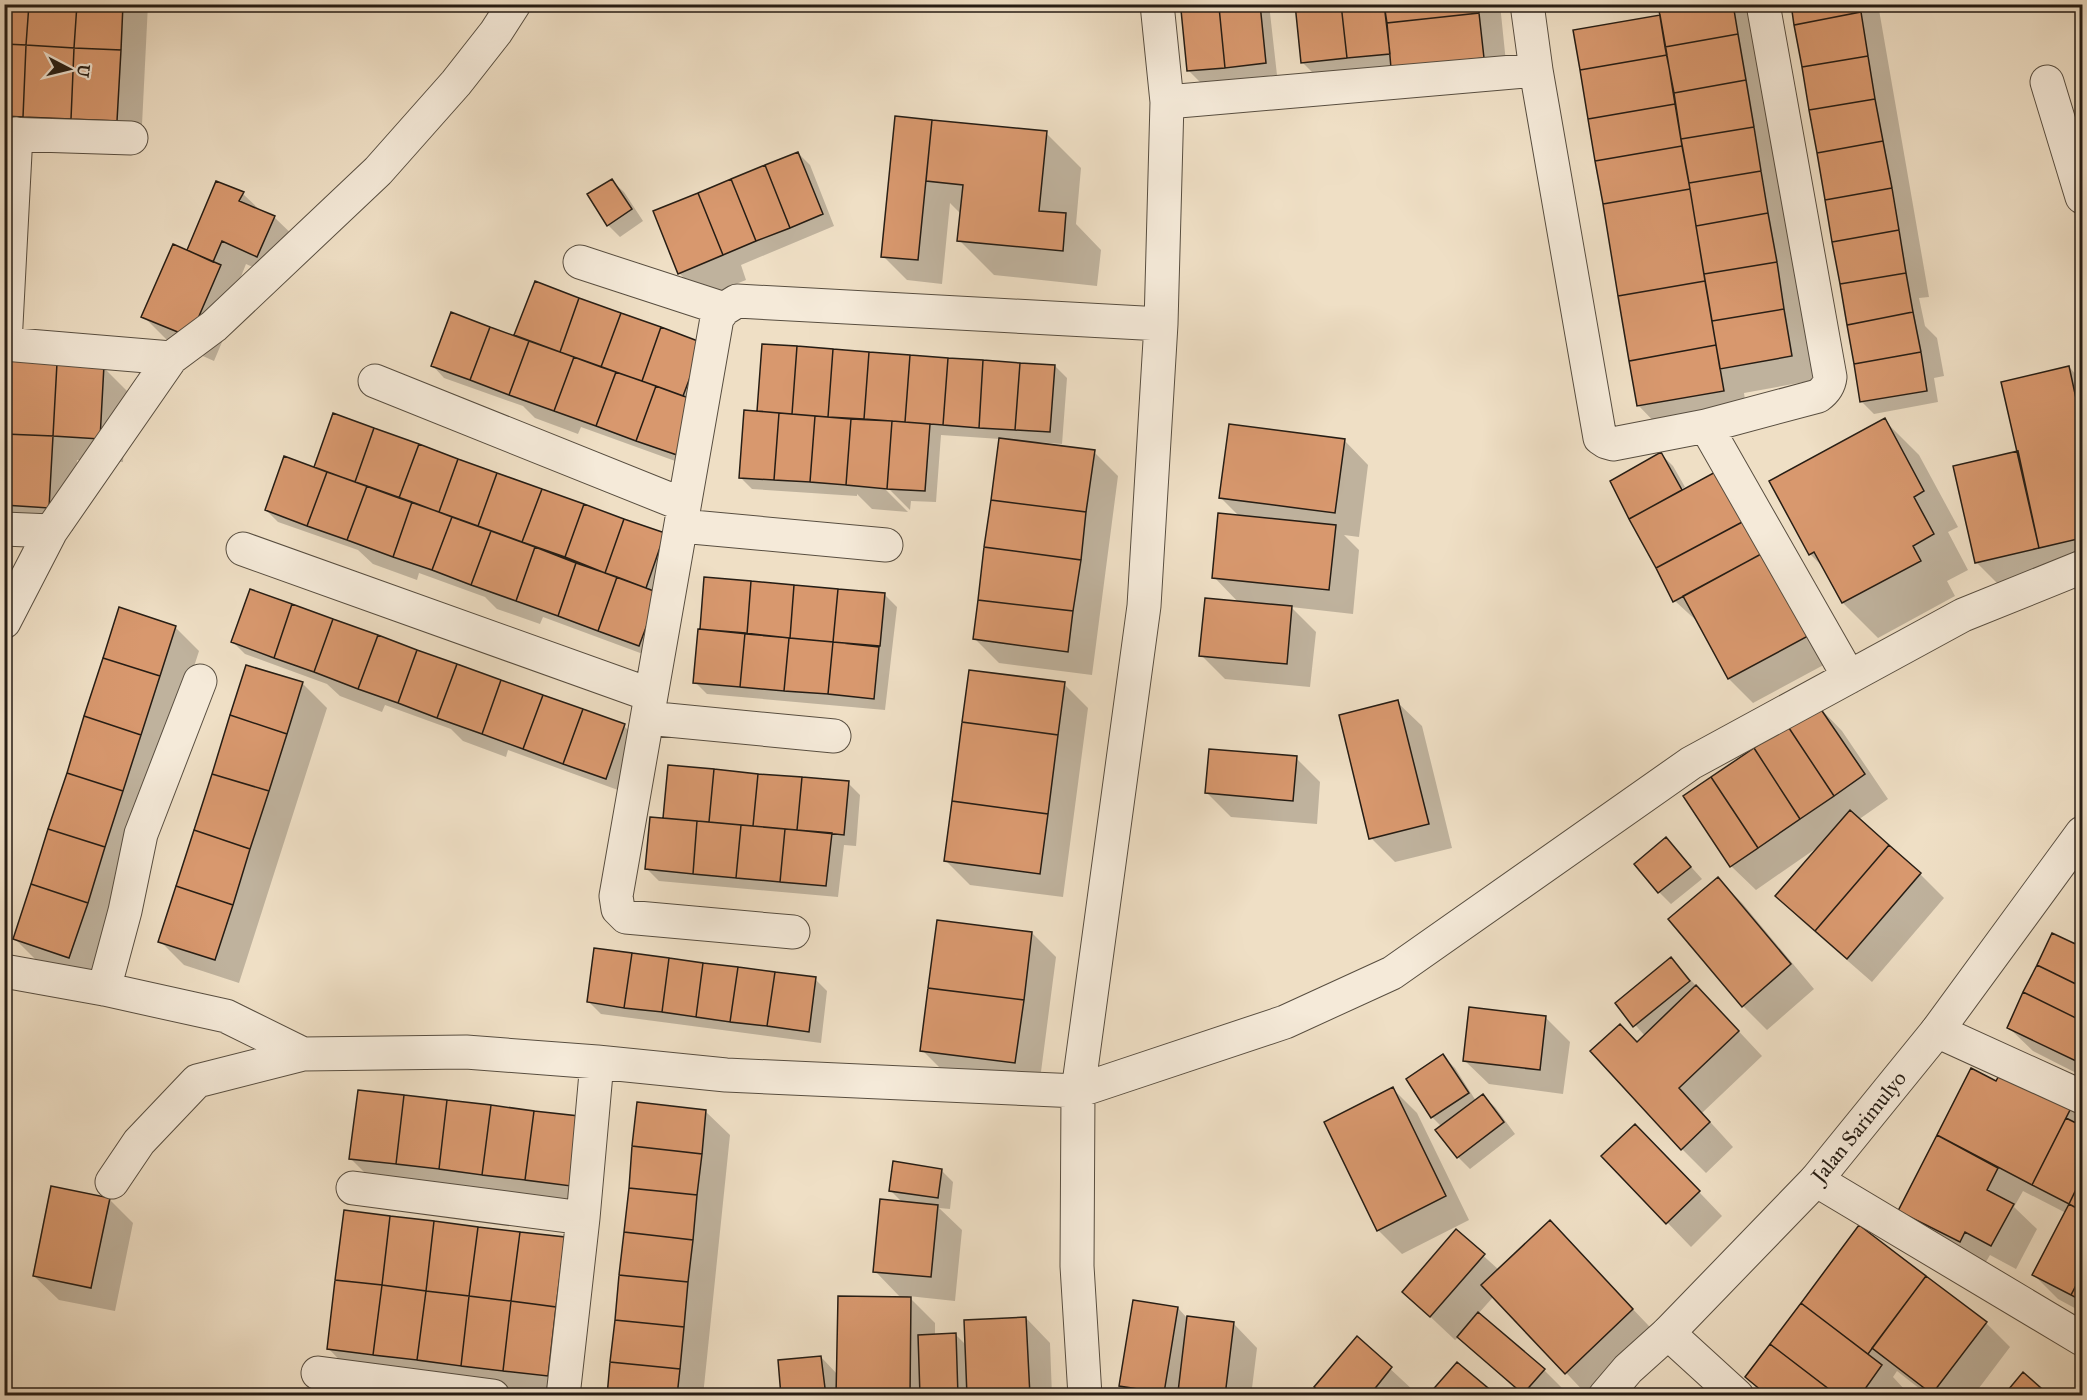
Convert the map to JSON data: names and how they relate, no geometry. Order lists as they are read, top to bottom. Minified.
{"streets":{"street":["Jalan Sarimulyo"]},"north":"right"}
